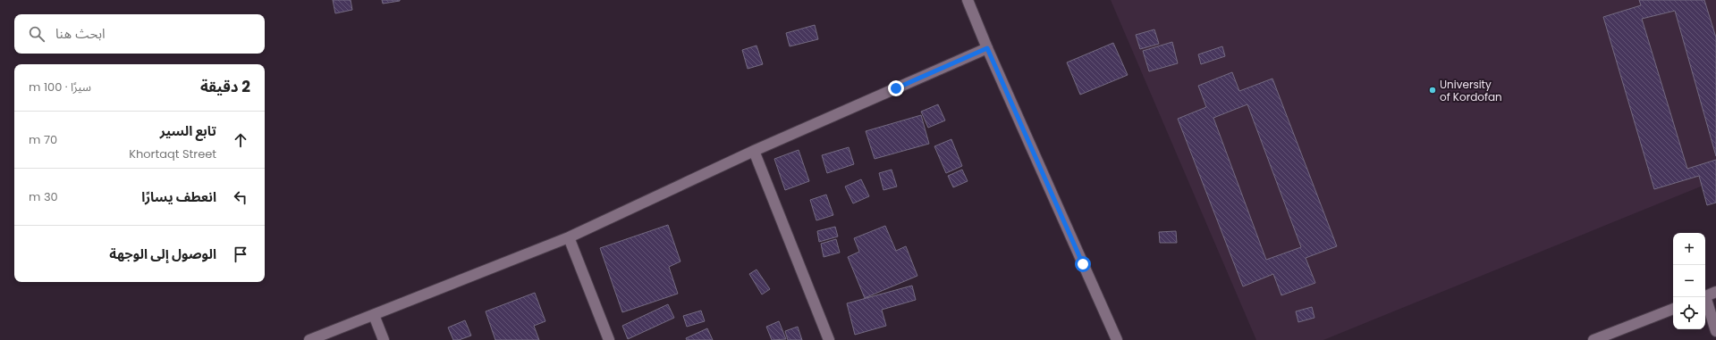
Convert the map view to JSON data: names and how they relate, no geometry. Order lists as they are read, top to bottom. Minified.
{"places":["University of Kordofan"],"page":{"search":"ابحث هنا","heading":["2 دقيقة","سيرًا · 100 m"],"list":[["تابع السير","Khortaqt Street","70 m"],["انعطف يسارًا","30 m"],"الوصول إلى الوجهة"],"map_buttons":["+","−"]}}
